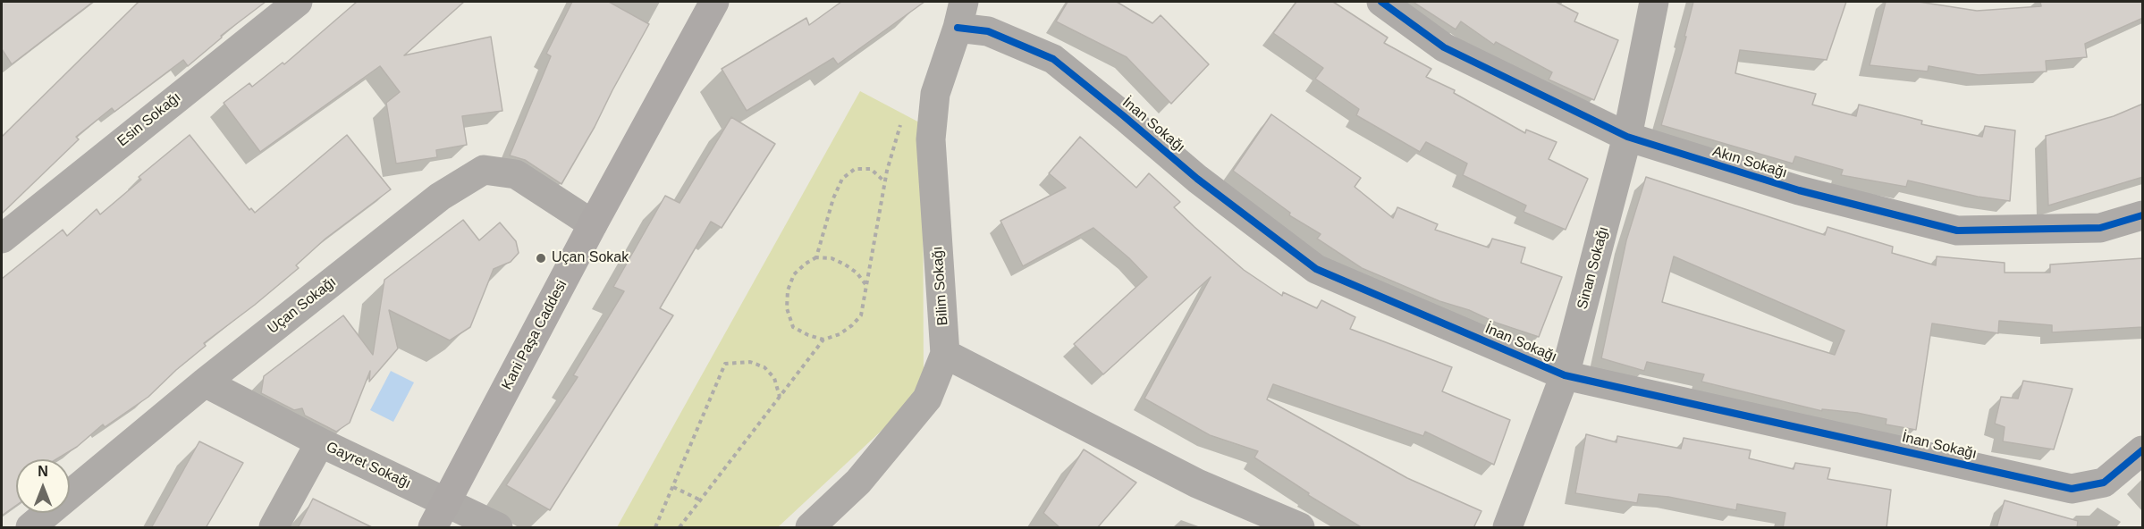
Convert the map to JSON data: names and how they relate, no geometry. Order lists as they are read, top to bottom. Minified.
{"streets":{"street":["Esin Sokağı","İnan Sokağı","Akın Sokağı","Sinan Sokağı","Bilim Sokağı","Uçan Sokağı","Kani Paşa Caddesi","Gayret Sokağı"]},"crossings":[["İnan Sokağı","Sinan Sokağı"],["İnan Sokağı","Bilim Sokağı"],["Akın Sokağı","Sinan Sokağı"],["Uçan Sokağı","Kani Paşa Caddesi"],["Kani Paşa Caddesi","Gayret Sokağı"]],"places":["Uçan Sokak"],"north":"top"}
